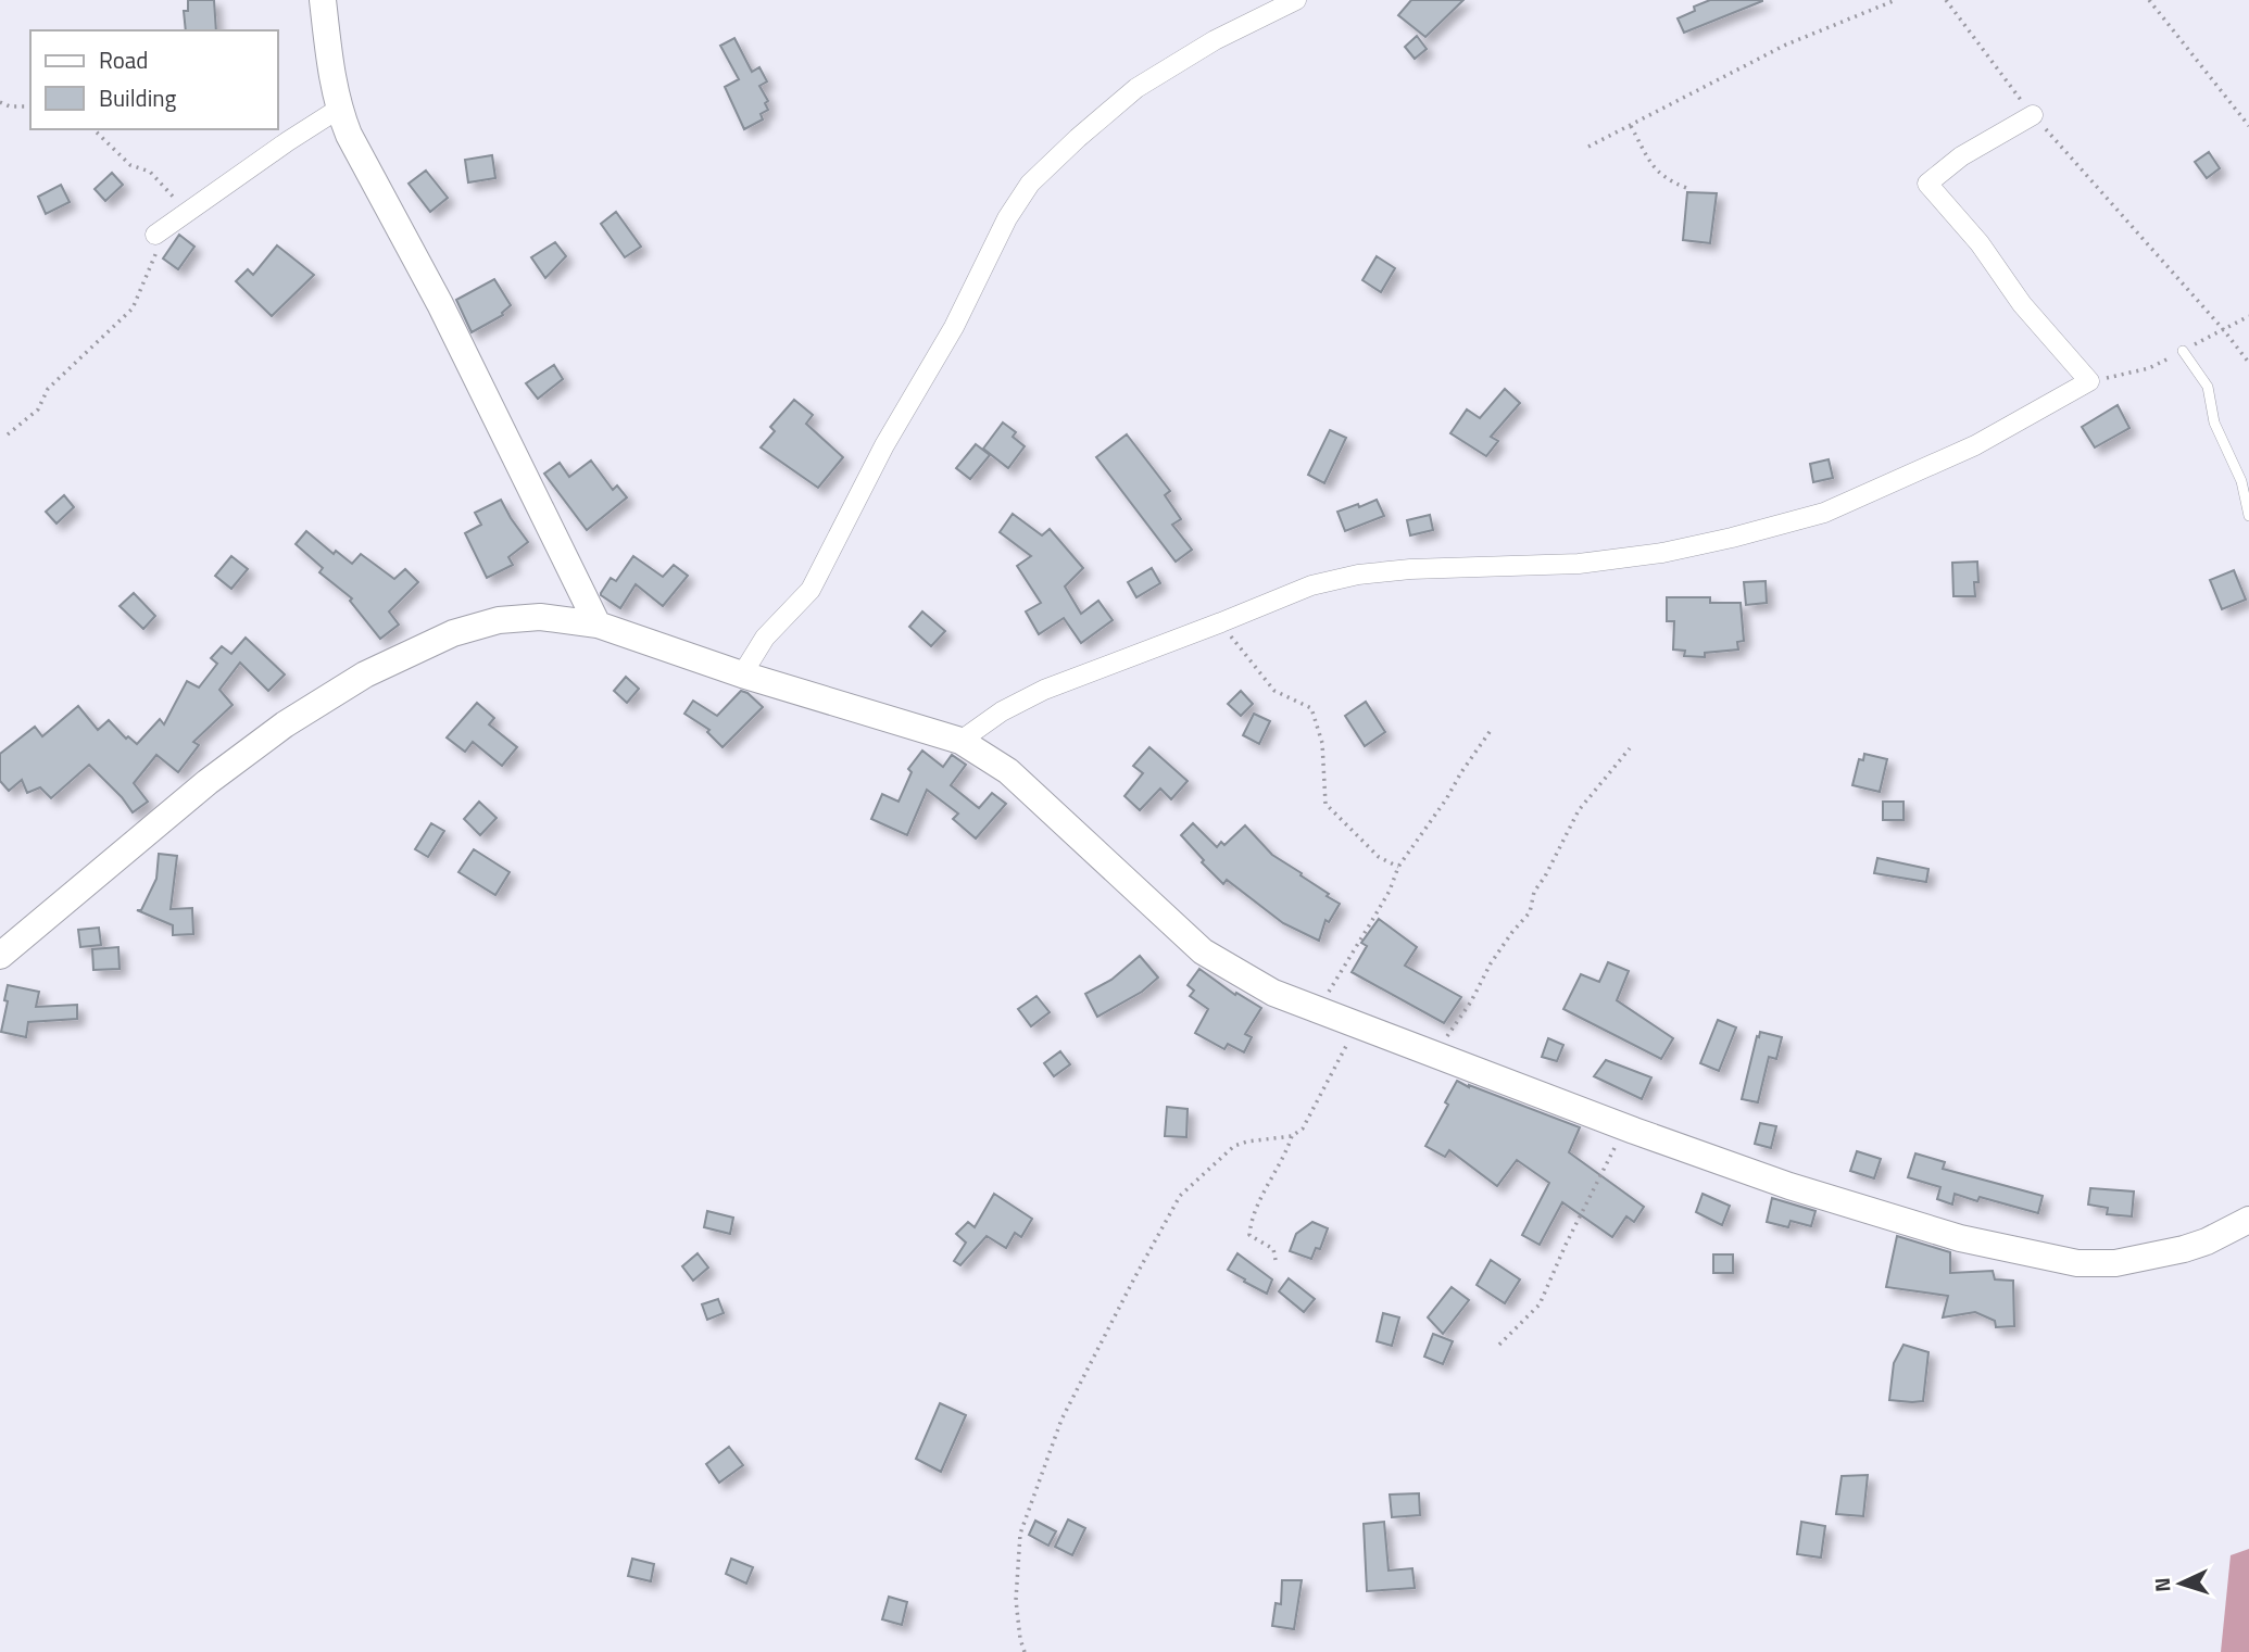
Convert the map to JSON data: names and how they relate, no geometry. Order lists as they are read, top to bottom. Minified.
{"legend":["Road","Building"],"north":"left"}
